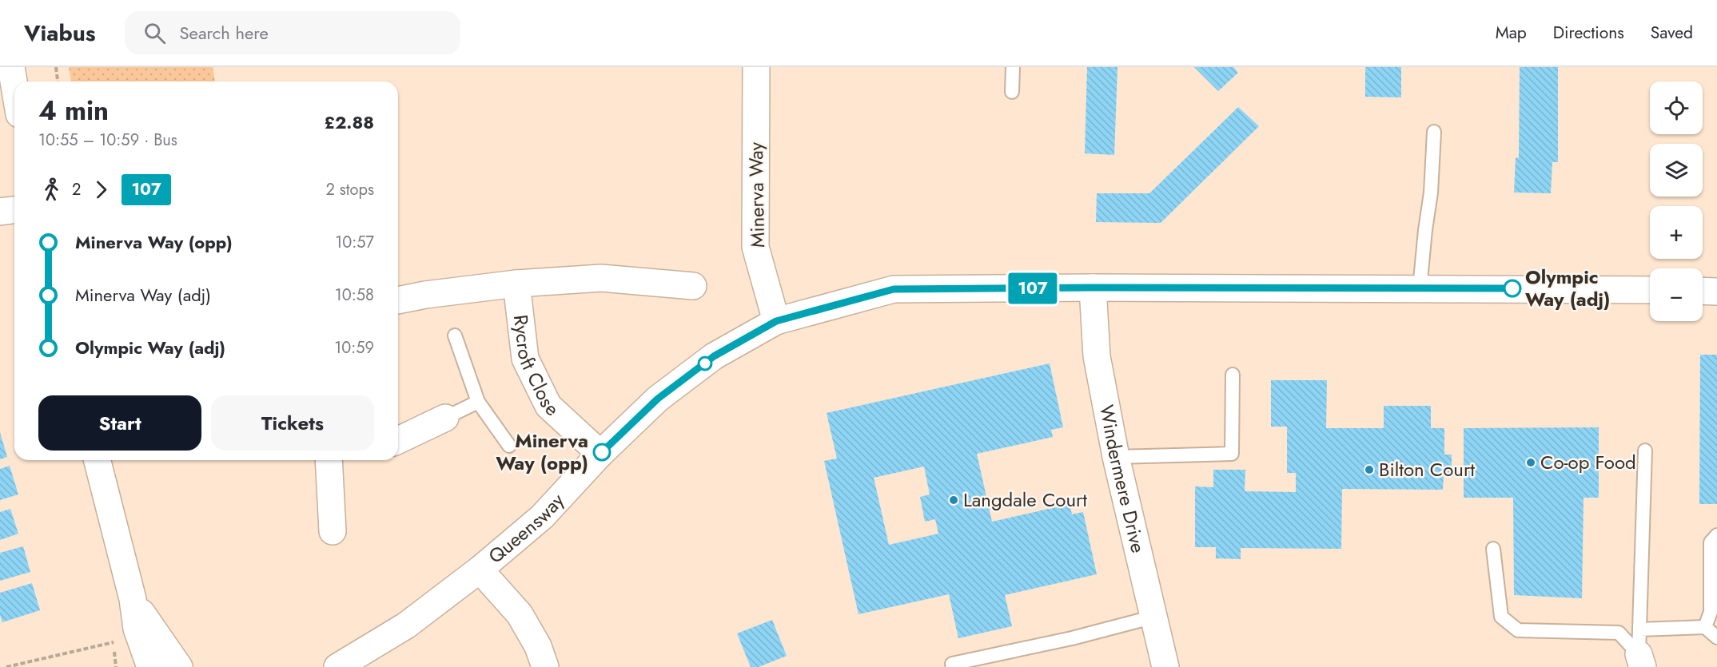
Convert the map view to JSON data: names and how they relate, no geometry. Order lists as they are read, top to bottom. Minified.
{"streets":{"street":["Minerva Way","Rycroft Close","Windermere Drive","Queensway"]},"crossings":[["Minerva Way","Queensway"],["Rycroft Close","Queensway"],["Windermere Drive","Queensway"]],"places":["Olympic Way (adj)","Minerva Way (opp)","Co-op Food","Bilton Court","Langdale Court"],"lines":["bus line 107"],"page":{"header":"Viabus","search":"Search here","nav":["Map","Directions","Saved"],"on_map":"107","map_buttons":["+","−"],"heading":["4 min","10:55 – 10:59 · Bus","£2.88"],"legs":["2","107","2 stops"],"list":[{"name":"Minerva Way (opp)","value":"10:57"},{"name":"Minerva Way (adj)","value":"10:58"},{"name":"Olympic Way (adj)","value":"10:59"}],"buttons":["Start","Tickets"]}}
